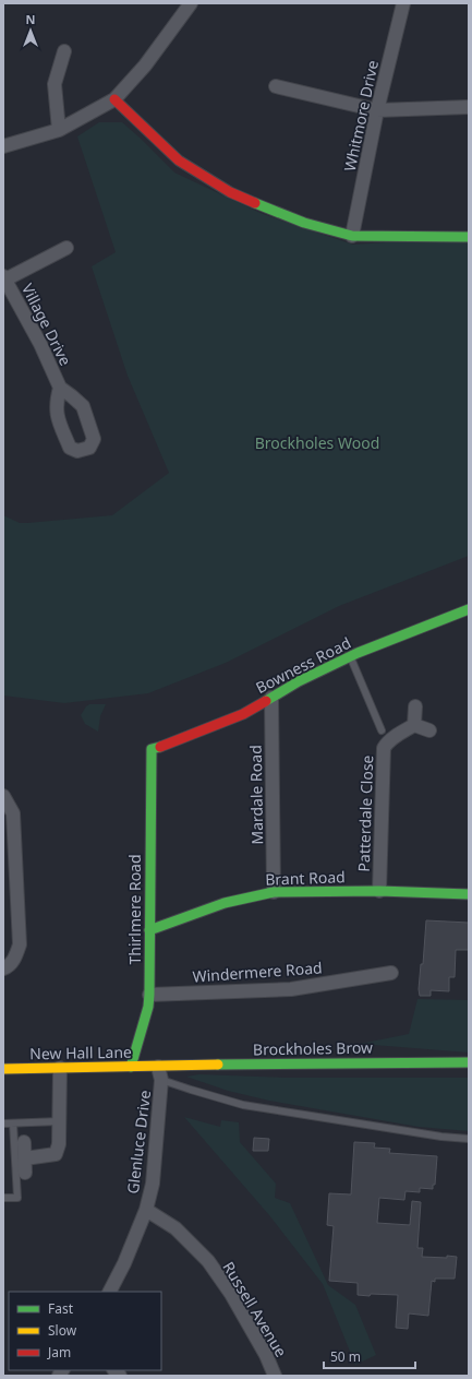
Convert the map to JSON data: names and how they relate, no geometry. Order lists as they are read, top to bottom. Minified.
{"streets":{"main road":["Bowness Road","Brant Road","Thirlmere Road","Brockholes Brow","New Hall Lane"],"street":["Whitmore Drive","Village Drive","Mardale Road","Patterdale Close","Windermere Road","Glenluce Drive","Russell Avenue"]},"crossings":[["Bowness Road","Mardale Road"],["Bowness Road","Thirlmere Road"],["Mardale Road","Brant Road"],["Patterdale Close","Brant Road"],["Brant Road","Thirlmere Road"],["Thirlmere Road","Windermere Road"],["Thirlmere Road","New Hall Lane"],["Brockholes Brow","New Hall Lane"],["Brockholes Brow","Glenluce Drive"],["New Hall Lane","Glenluce Drive"],["Glenluce Drive","Russell Avenue"]],"parks":["Brockholes Wood"],"legend":["Fast","Slow","Jam"],"scale_bar":"50 m","north":"top"}
